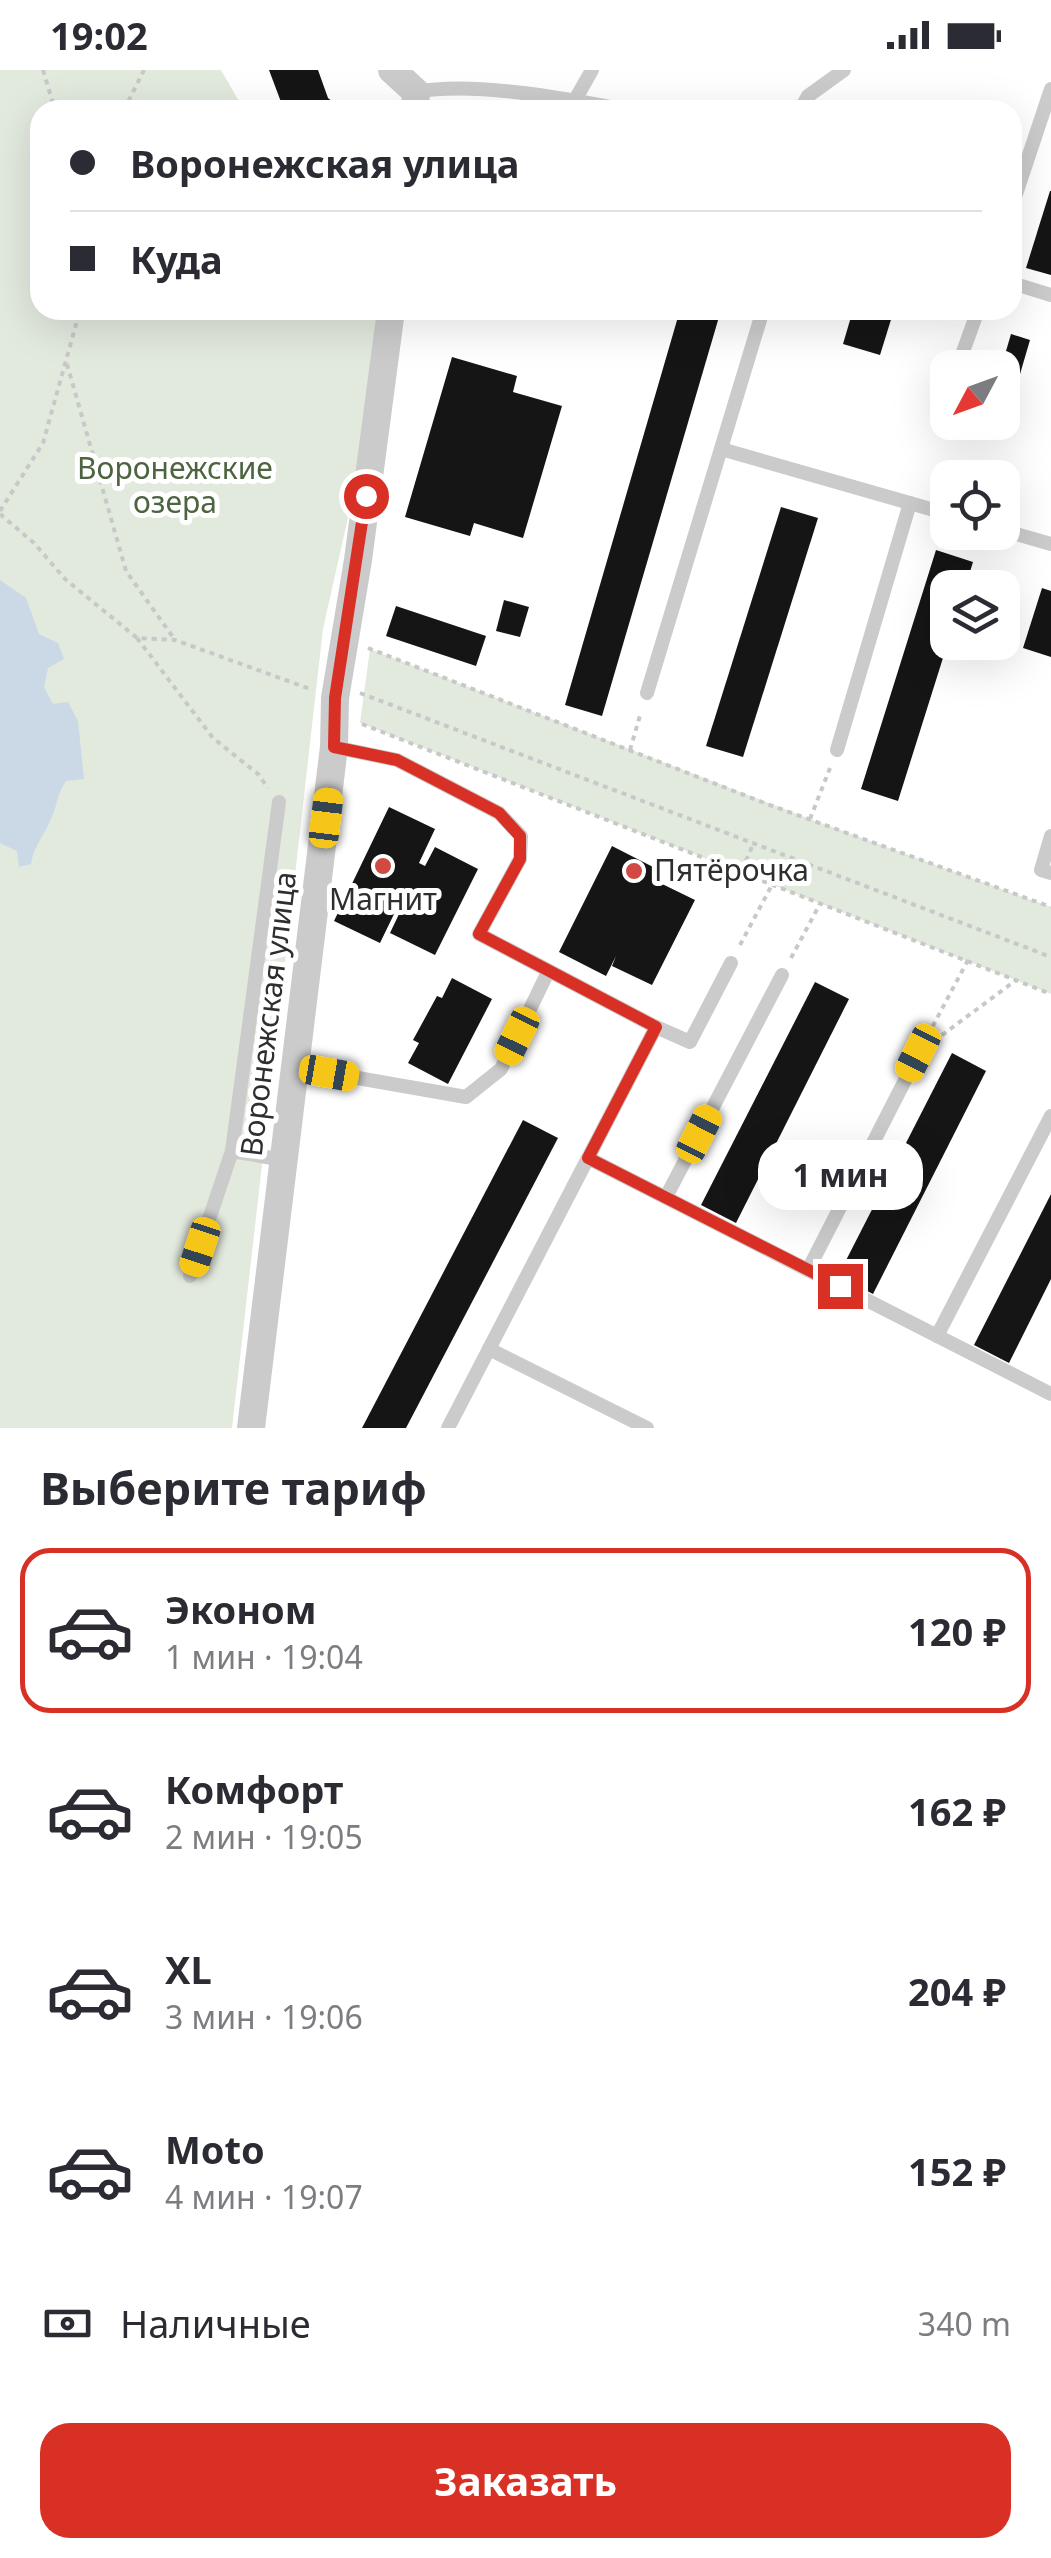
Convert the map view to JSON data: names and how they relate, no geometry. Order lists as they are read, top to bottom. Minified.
{"streets":{"street":["Воронежская улица"]},"parks":["Воронежские озера"],"places":["Магнит","Пятёрочка"],"north":"bottom left","page":{"status":"19:02","banner":["Воронежская улица","Куда"],"bubble":"1 мин","heading":"Выберите тариф","list":[{"name":"Эконом","note":"1 мин · 19:04","value":"120 ₽"},{"name":"Комфорт","note":"2 мин · 19:05","value":"162 ₽"},{"name":"XL","note":"3 мин · 19:06","value":"204 ₽"},{"name":"Moto","note":"4 мин · 19:07","value":"152 ₽"}],"pay":["Наличные","340 m"],"buttons":"Заказать"}}
